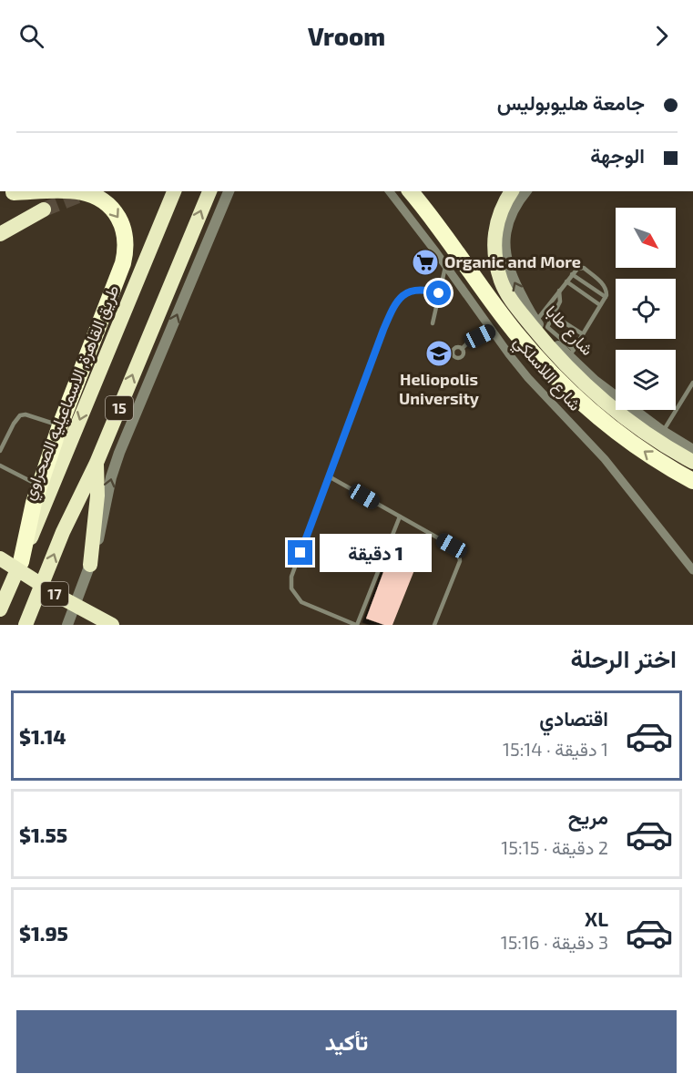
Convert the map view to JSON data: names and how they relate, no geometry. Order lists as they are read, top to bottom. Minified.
{"streets":{"highway":["طريق القاهرة, الاسماعيليه الصحراوي","15","17"],"street":["شارع طابا","شارع اللاسلكي"]},"one_way":["شارع طابا"],"places":{"supermarket":["Organic and More"],"school or university":["Heliopolis University"]},"north":"bottom right","page":{"header":"Vroom","banner":["جامعة هليوبوليس","الوجهة"],"bubble":"1 دقيقة","heading":"اختر الرحلة","list":[{"name":"اقتصادي","note":"1 دقيقة · 15:14","value":"$1.14"},{"name":"مريح","note":"2 دقيقة · 15:15","value":"$1.55"},{"name":"XL","note":"3 دقيقة · 15:16","value":"$1.95"}],"buttons":"تأكيد"}}
